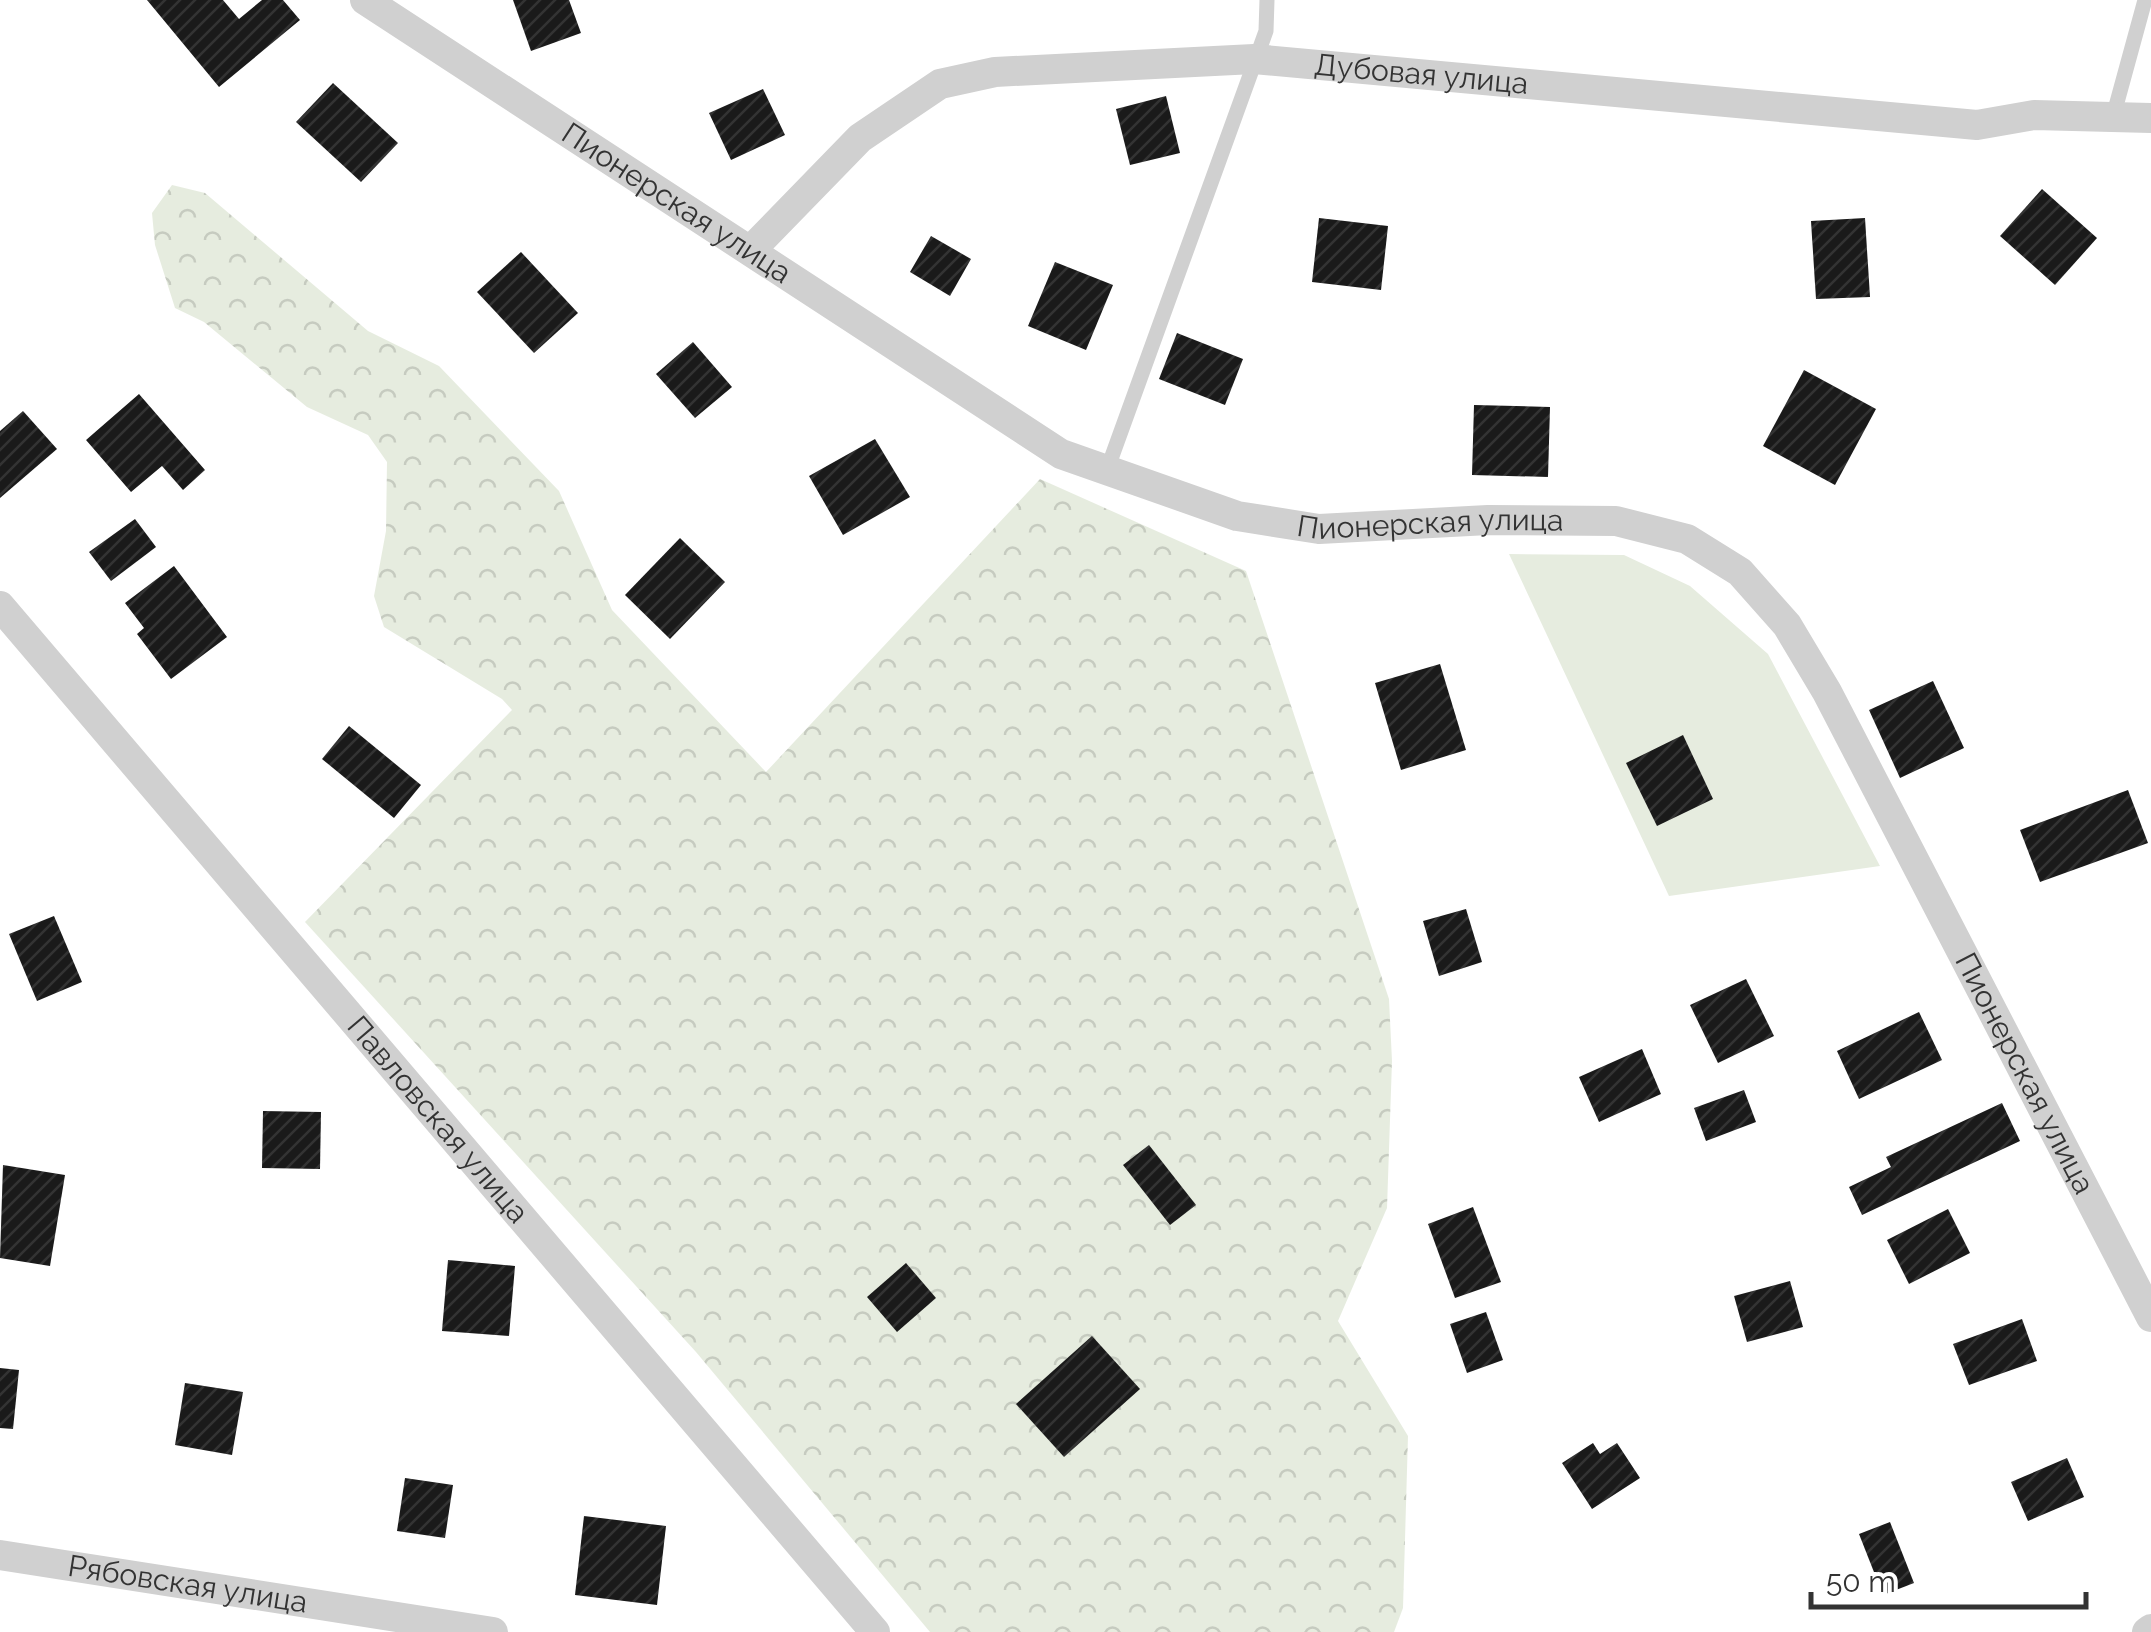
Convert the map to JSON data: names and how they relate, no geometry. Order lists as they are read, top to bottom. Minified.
{"streets":{"street":["Дубовая улица","Пионерская улица","Павловская улица","Рябовская улица"]},"crossings":[["Дубовая улица","Пионерская улица"]],"scale_bar":"50 m"}
